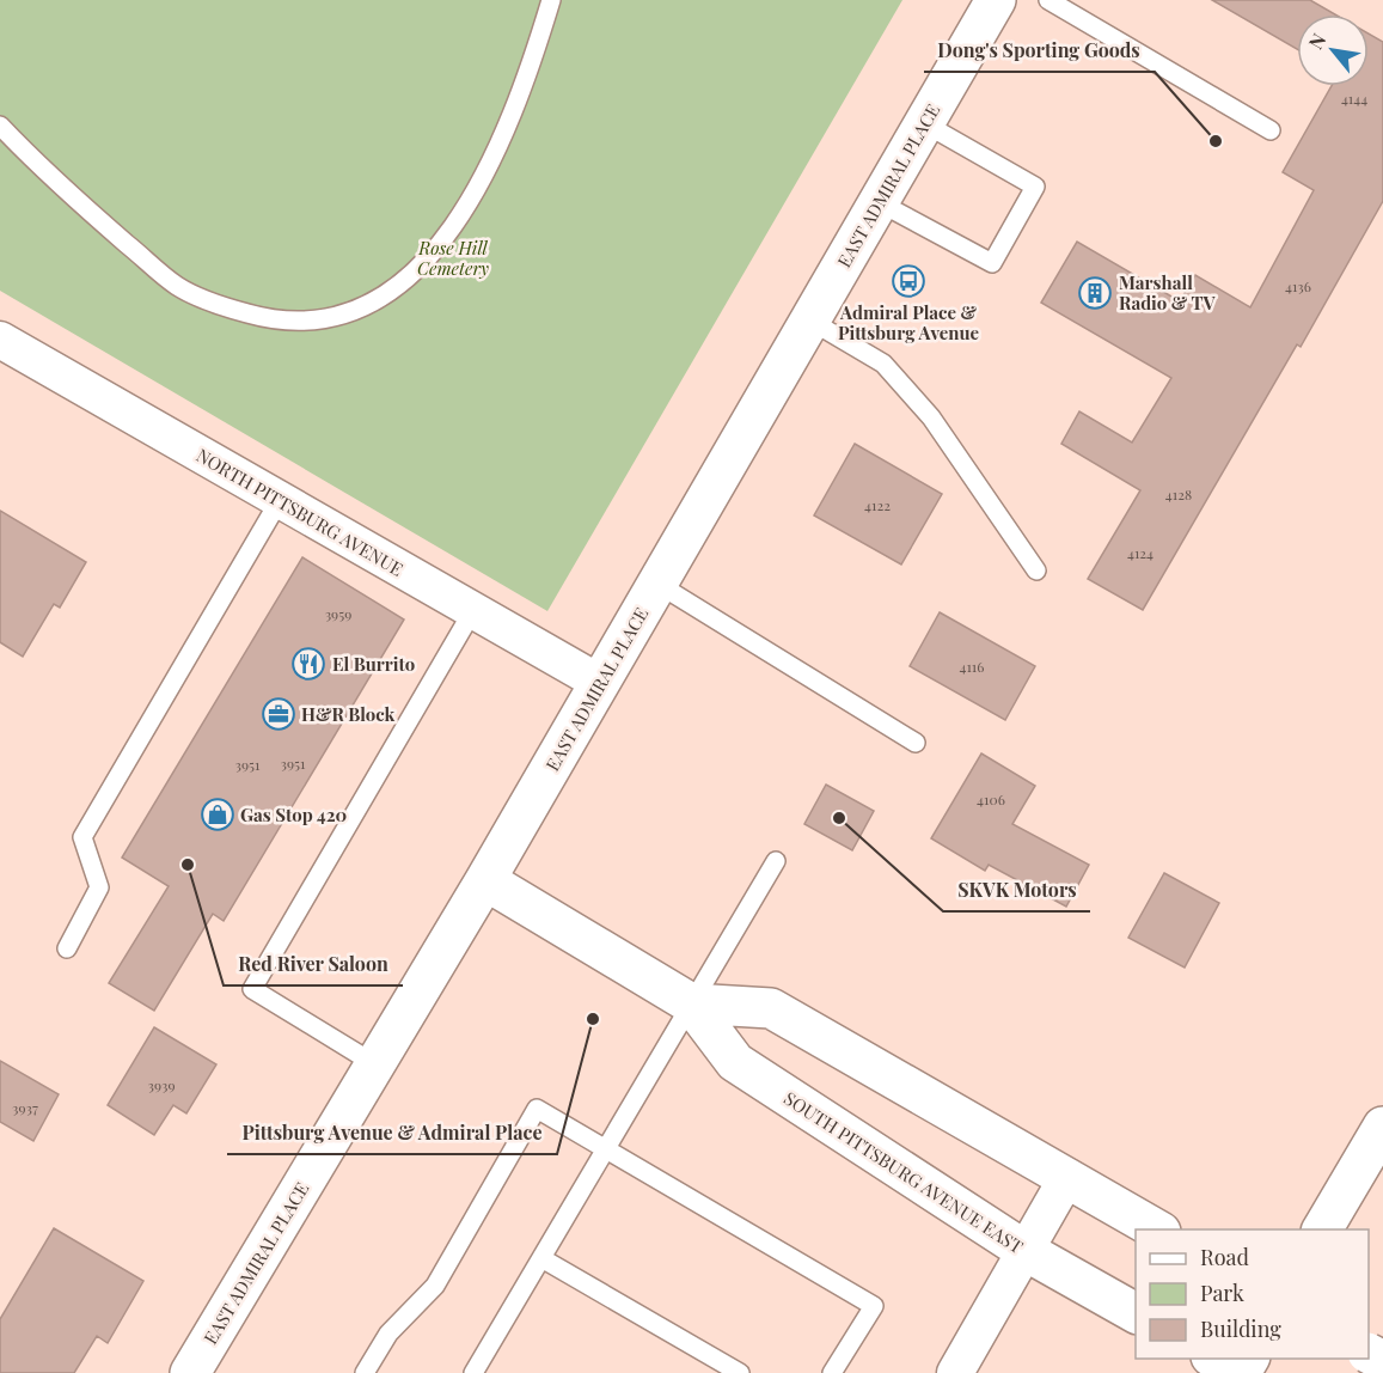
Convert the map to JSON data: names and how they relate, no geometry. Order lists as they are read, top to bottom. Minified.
{"streets":{"main road":["EAST ADMIRAL PLACE","SOUTH PITTSBURG AVENUE EAST"],"street":["NORTH PITTSBURG AVENUE"]},"crossings":[["EAST ADMIRAL PLACE","NORTH PITTSBURG AVENUE"],["EAST ADMIRAL PLACE","SOUTH PITTSBURG AVENUE EAST"]],"parks":["Rose Hill Cemetery"],"places":{"other":["Dong's Sporting Goods","SKVK Motors","Red River Saloon","Pittsburg Avenue & Admiral Place"],"bus stop":["Admiral Place & Pittsburg Avenue"],"building":["Marshall Radio & TV"],"restaurant":["El Burrito"],"office":["H&R Block"],"shop":["Gas Stop 420"]},"house_numbers":["4144","4136","4128","4122","4124","3959","4116","3951","3951","4106","3939","3937"],"legend":["Road","Park","Building"],"north":"top left"}
